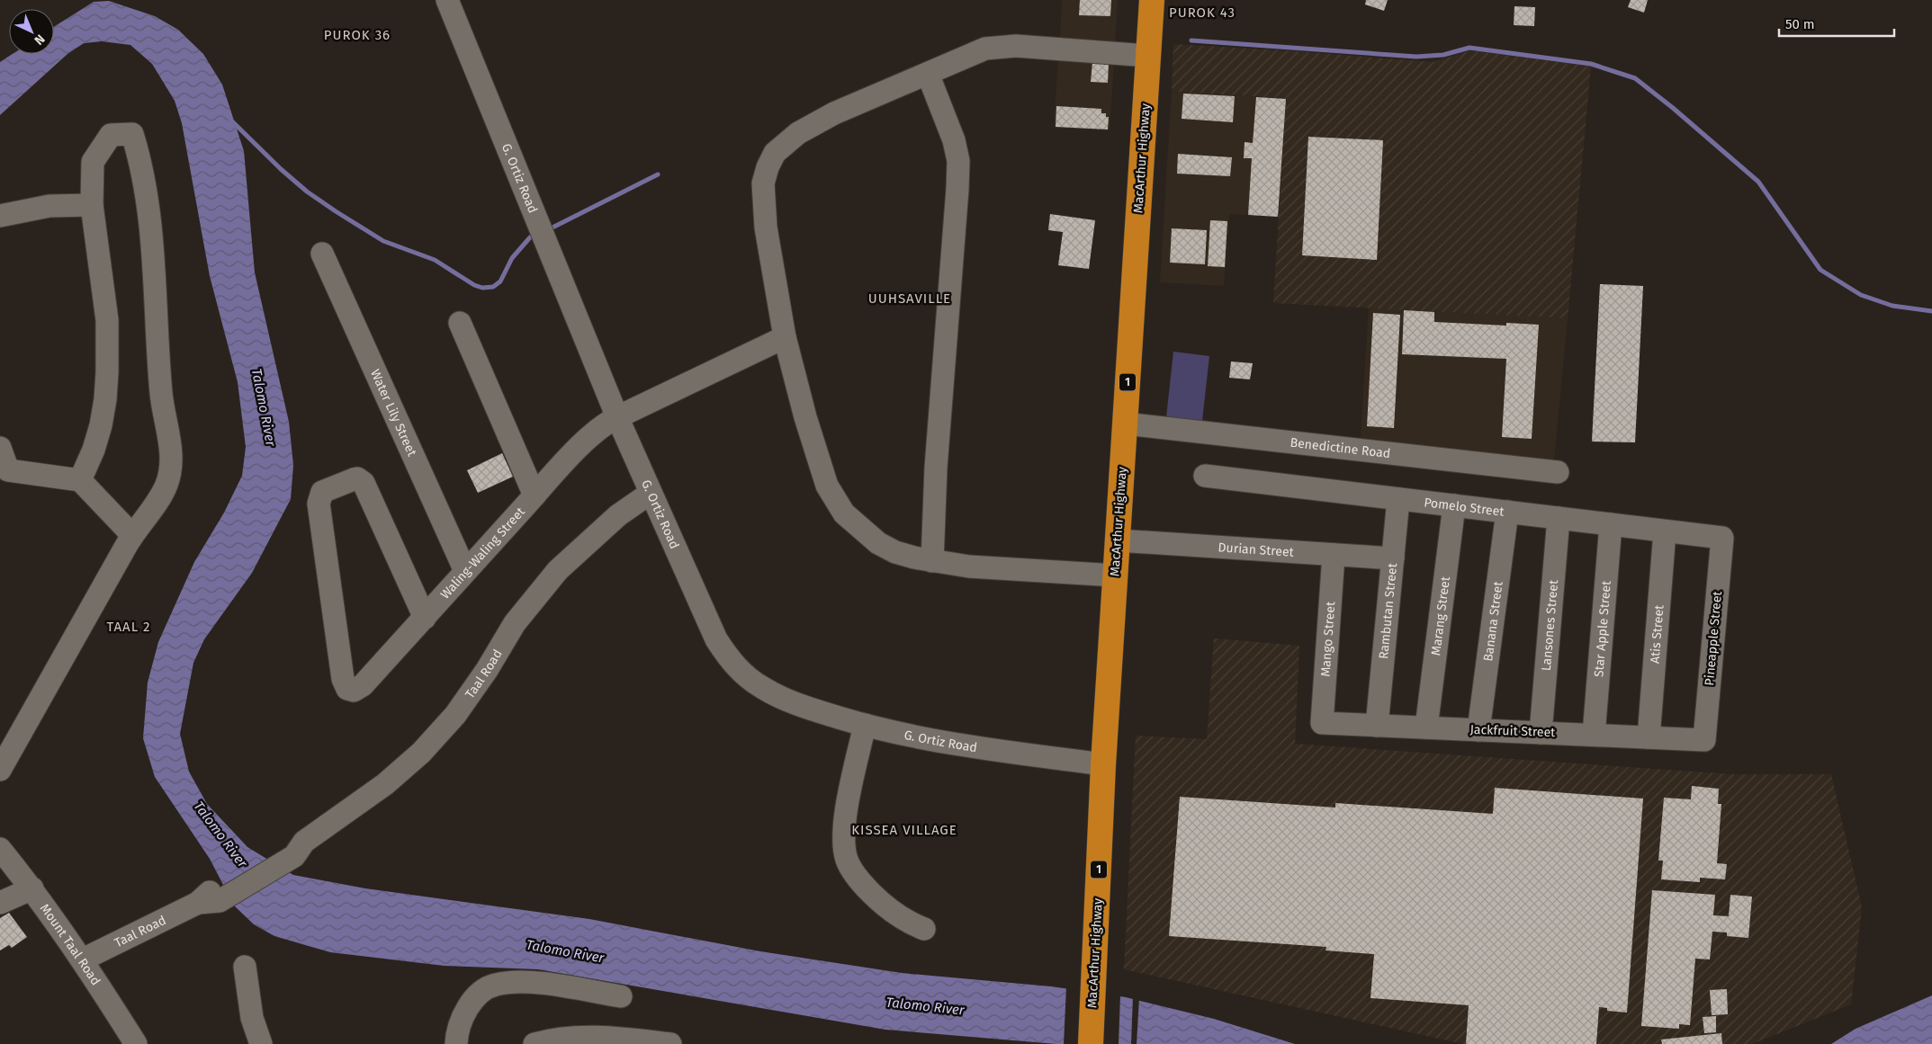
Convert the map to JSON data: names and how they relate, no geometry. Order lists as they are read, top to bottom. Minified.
{"streets":{"highway":["MacArthur Highway","1"],"street":["G. Ortiz Road","Water Lily Street","Benedictine Road","Pomelo Street","Durian Street","Waling-Waling Street","Rambutan Street","Marang Street","Banana Street","Lansones Street","Star Apple Street","Atis Street","Mango Street","Pineapple Street","Taal Road","Jackfruit Street","Mount Taal Road"]},"crossings":[["MacArthur Highway","G. Ortiz Road"],["MacArthur Highway","Benedictine Road"],["MacArthur Highway","Durian Street"],["G. Ortiz Road","Waling-Waling Street"],["G. Ortiz Road","Taal Road"],["Water Lily Street","Waling-Waling Street"],["Pomelo Street","Rambutan Street"],["Pomelo Street","Marang Street"],["Pomelo Street","Banana Street"],["Pomelo Street","Lansones Street"],["Pomelo Street","Star Apple Street"],["Pomelo Street","Atis Street"],["Pomelo Street","Pineapple Street"],["Durian Street","Rambutan Street"],["Durian Street","Mango Street"],["Rambutan Street","Jackfruit Street"],["Marang Street","Jackfruit Street"],["Banana Street","Jackfruit Street"],["Lansones Street","Jackfruit Street"],["Star Apple Street","Jackfruit Street"],["Atis Street","Jackfruit Street"],["Mango Street","Jackfruit Street"],["Pineapple Street","Jackfruit Street"],["Taal Road","Mount Taal Road"]],"districts":["PUROK 43","PUROK 36","UUHSAVILLE","TAAL 2","KISSEA VILLAGE"],"water":["Talomo River"],"scale_bar":"50 m","north":"bottom right"}
